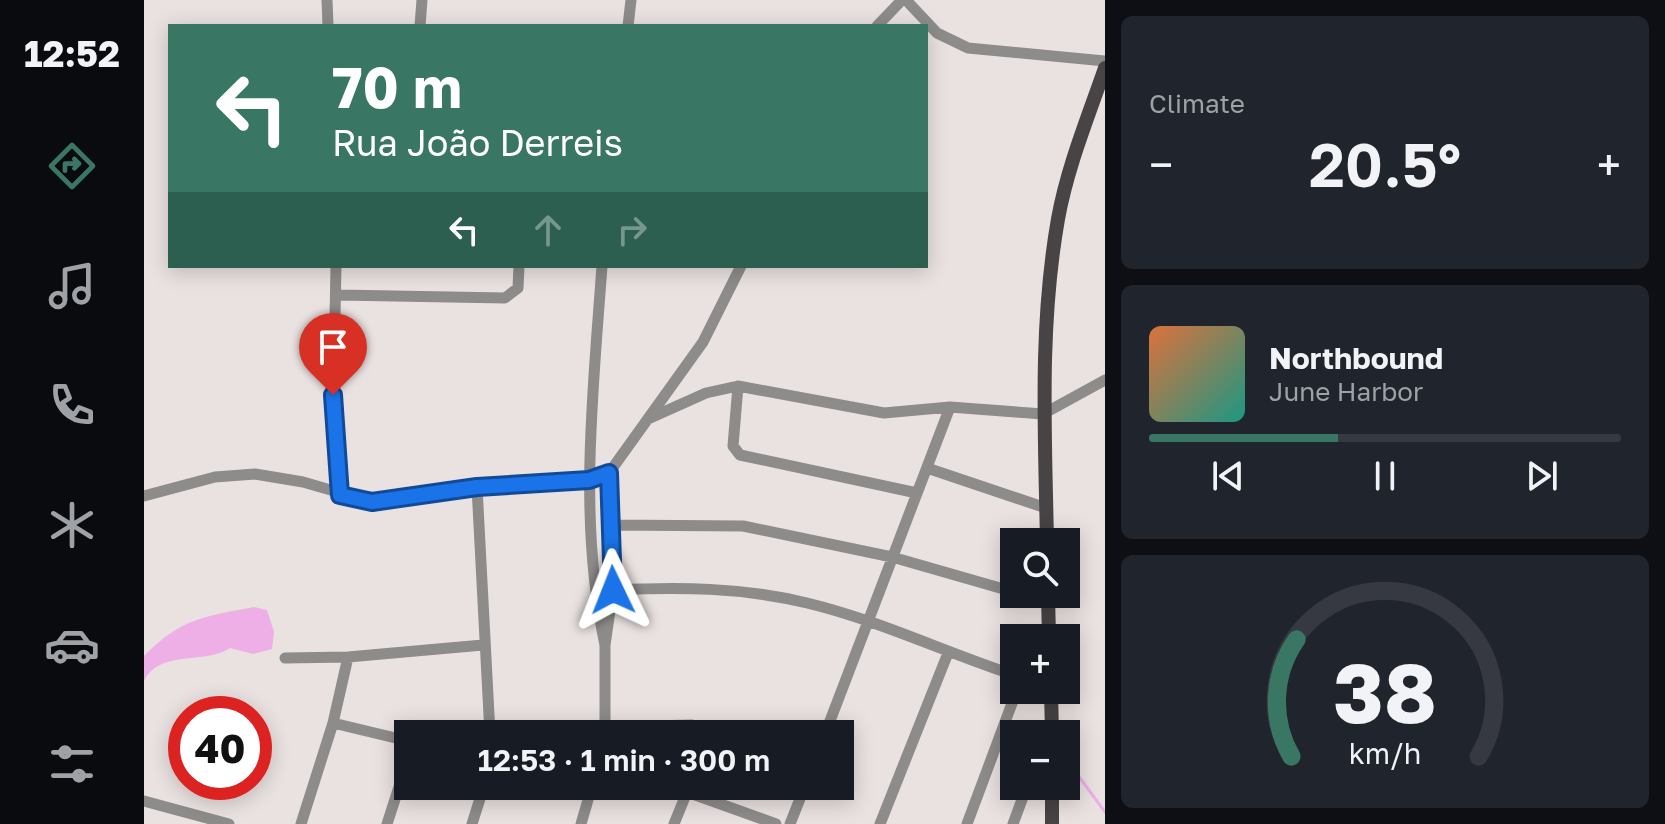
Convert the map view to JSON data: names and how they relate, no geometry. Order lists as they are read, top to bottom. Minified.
{"page":{"tabs":"12:52","tile":"Climate","turn":["70 m","Rua João Derreis"],"heat":["−","20.5°","+"],"song":["Northbound","June Harbor"],"map_buttons":["+","−"],"limit":"40","trip":"12:53 · 1 min · 300 m","gauge":["38","km/h"]}}
